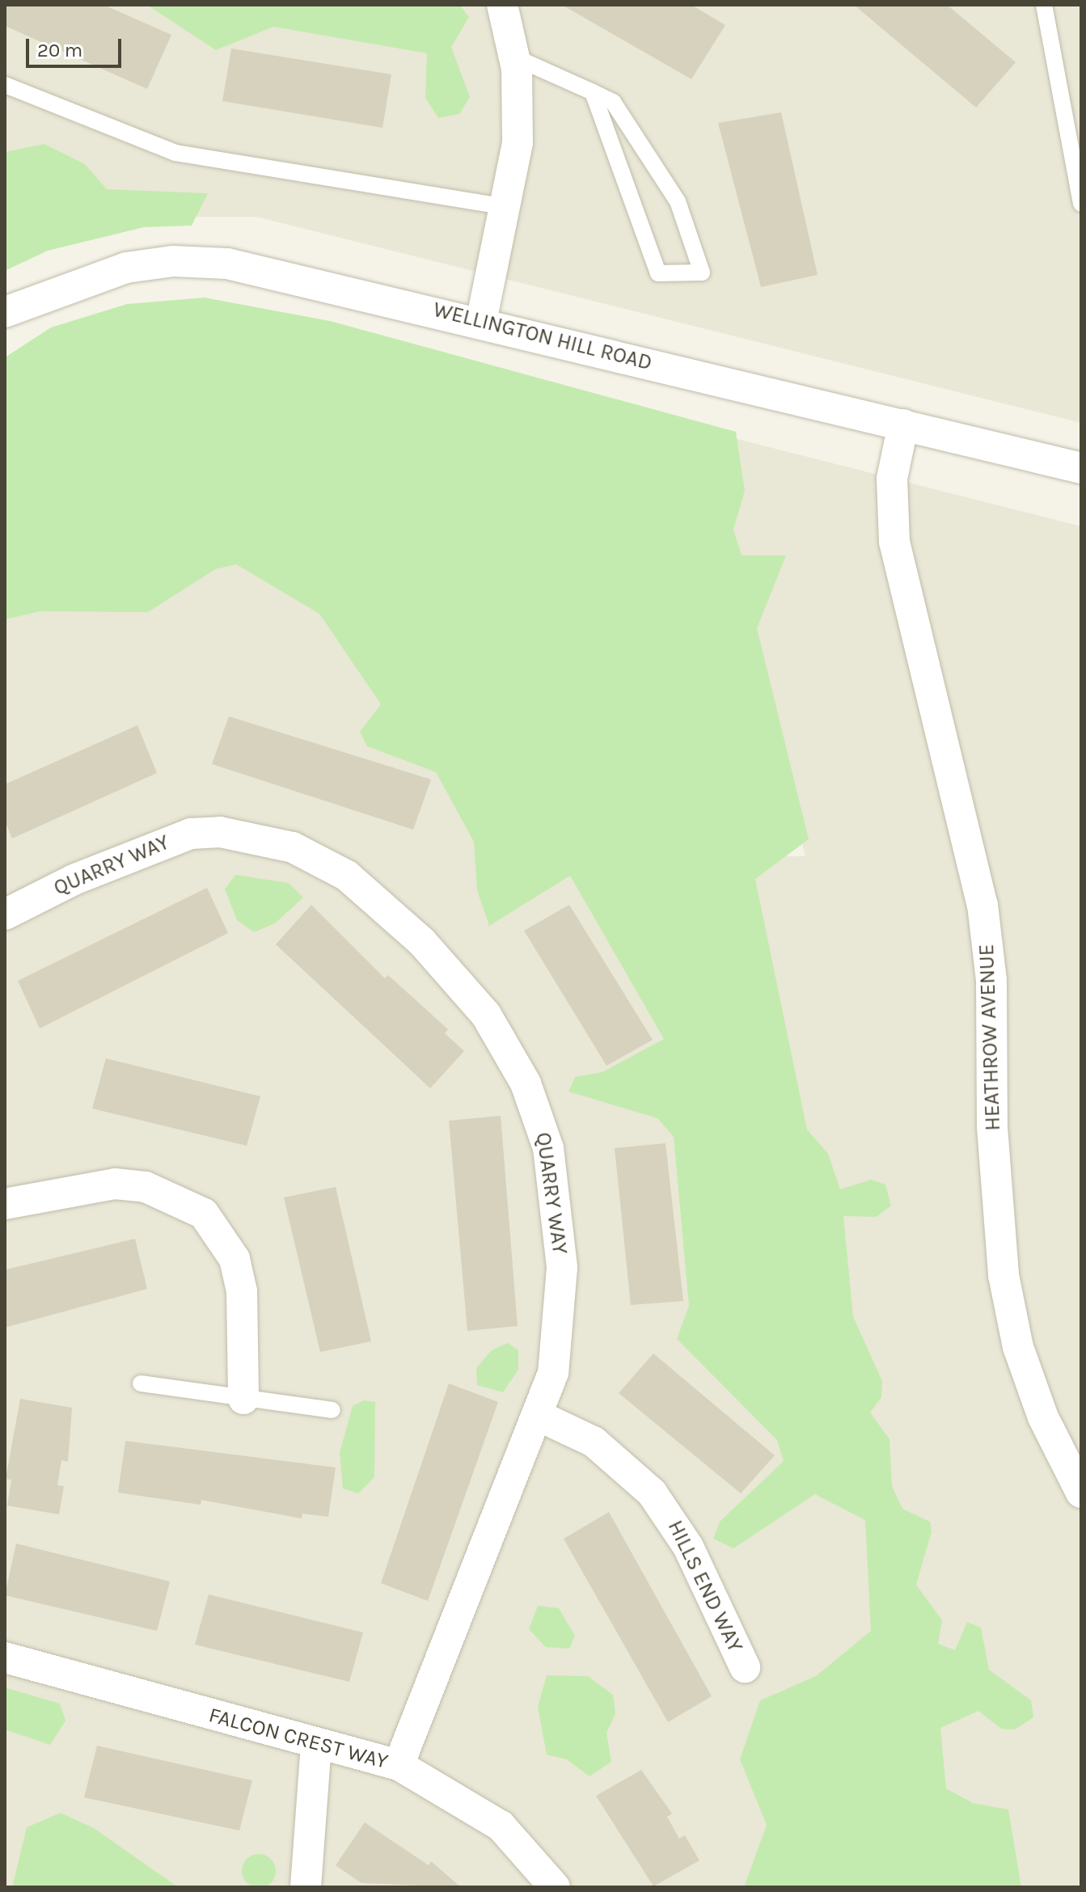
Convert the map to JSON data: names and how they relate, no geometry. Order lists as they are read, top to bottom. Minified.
{"streets":{"street":["WELLINGTON HILL ROAD","QUARRY WAY","HEATHROW AVENUE","HILLS END WAY","FALCON CREST WAY"]},"crossings":[["WELLINGTON HILL ROAD","HEATHROW AVENUE"],["QUARRY WAY","HILLS END WAY"],["QUARRY WAY","FALCON CREST WAY"]],"scale_bar":"20 m"}
